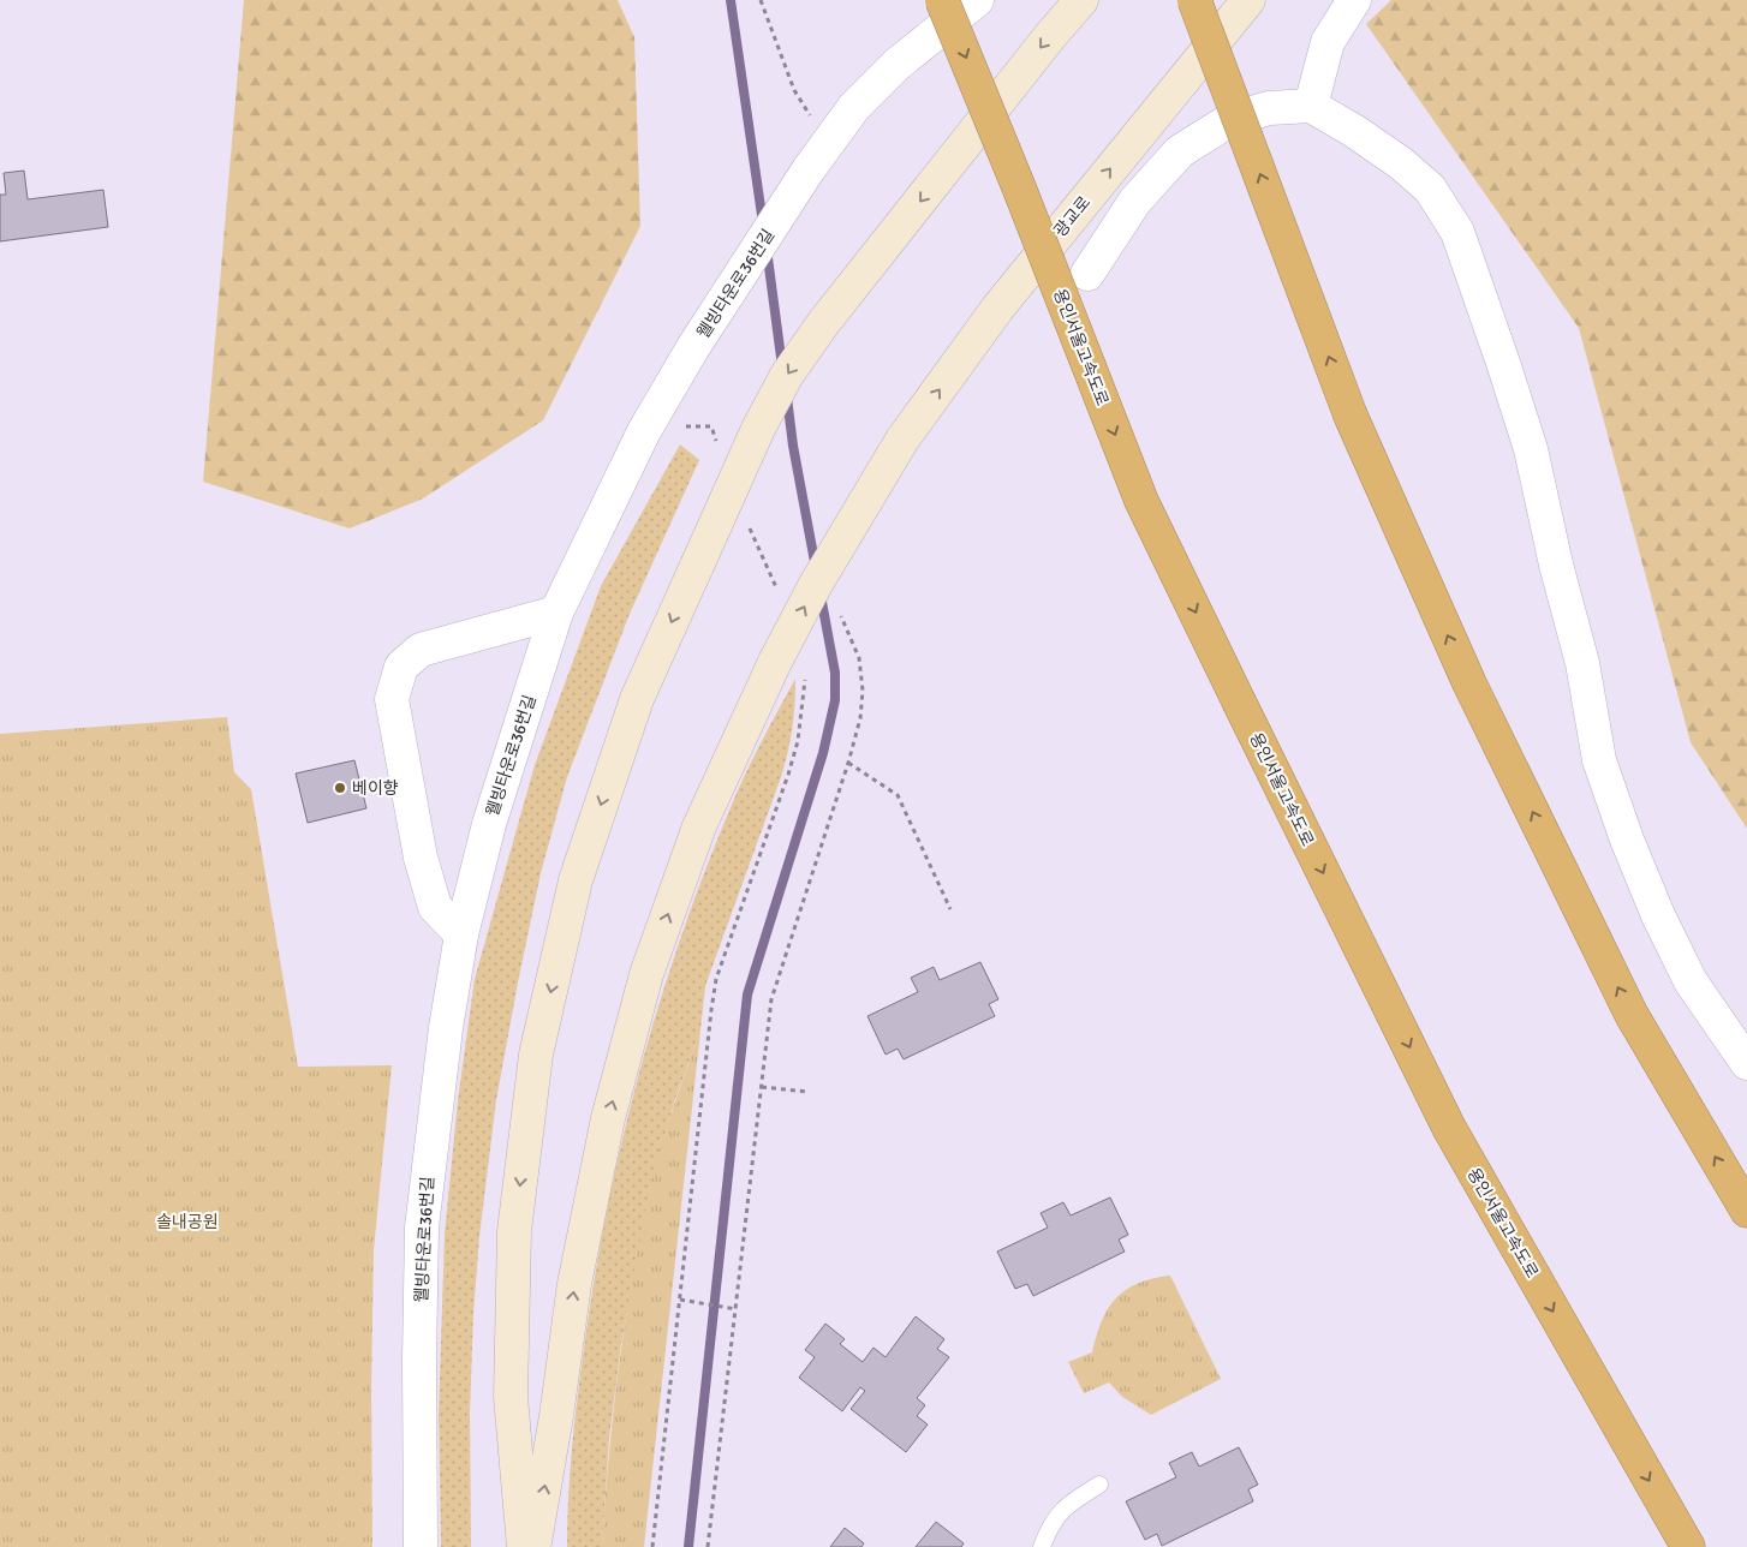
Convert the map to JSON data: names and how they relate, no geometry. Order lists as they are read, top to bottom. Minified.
{"streets":{"highway":["용인서울고속도로"],"main road":["광교로"],"street":["웰빙타운로36번길"]},"parks":["솔내공원"],"places":["베이향"]}
